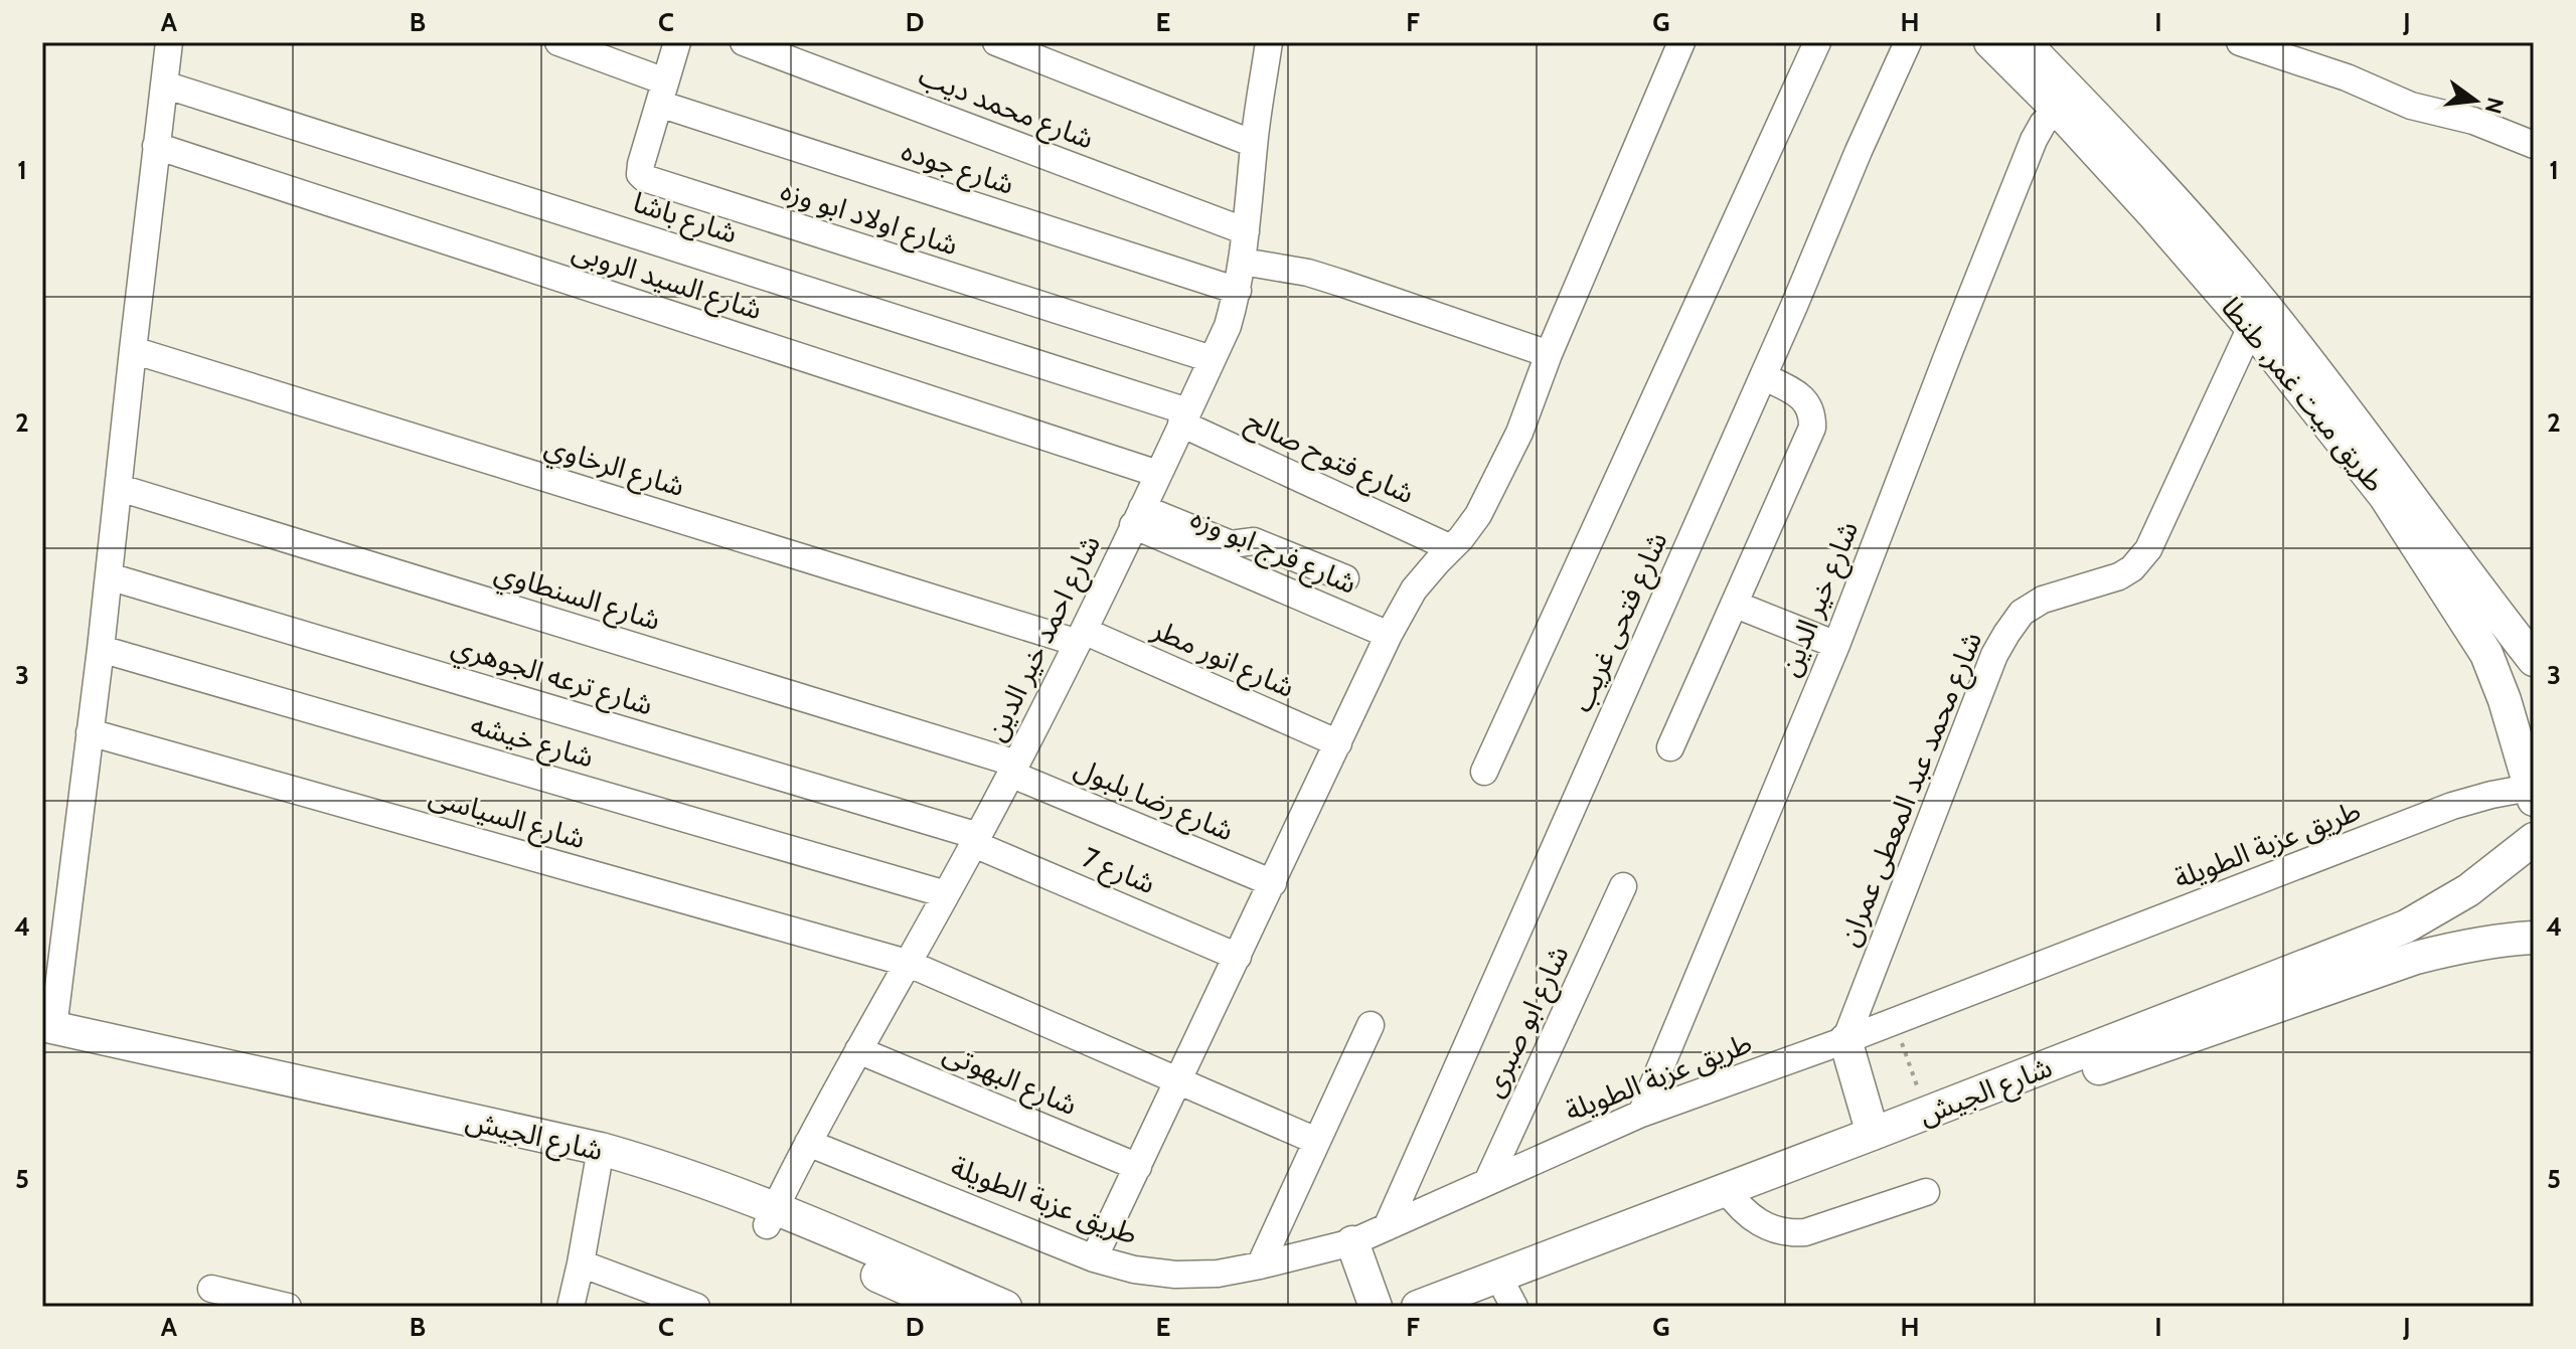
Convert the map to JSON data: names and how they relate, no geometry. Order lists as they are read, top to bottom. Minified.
{"streets":{"main road":["طريق ميت غمر, طنطا","شارع الجيش"],"street":["شارع محمد ديب","شارع جوده","شارع باشا","شارع اولاد ابو وزه","شارع السيد الروبى","شارع فتوح صالح","شارع الرخاوي","شارع فرج ابو وزه","شارع السنطاوي","شارع خير الدين","شارع فتحى غريب","شارع احمد خير الدين","شارع انور مطر","شارع ترعه الجوهري","شارع خيشه","شارع محمد عبد المعطى عمران","شارع رضا بلبول","شارع السياسى","طريق عزبة الطويلة","شارع 7","شارع ابو صبرى","شارع البهوتى"]},"crossings":[["شارع محمد ديب","شارع احمد خير الدين"],["شارع جوده","شارع اولاد ابو وزه"],["شارع جوده","شارع احمد خير الدين"],["شارع باشا","شارع فتوح صالح"],["شارع باشا","شارع احمد خير الدين"],["شارع اولاد ابو وزه","شارع احمد خير الدين"],["شارع السيد الروبى","شارع احمد خير الدين"],["طريق ميت غمر, طنطا","شارع خير الدين"],["طريق ميت غمر, طنطا","شارع محمد عبد المعطى عمران"],["طريق ميت غمر, طنطا","طريق عزبة الطويلة"],["شارع فتوح صالح","شارع احمد خير الدين"],["شارع الرخاوي","شارع احمد خير الدين"],["شارع الرخاوي","شارع انور مطر"],["شارع فرج ابو وزه","شارع احمد خير الدين"],["شارع السنطاوي","شارع احمد خير الدين"],["شارع السنطاوي","شارع رضا بلبول"],["شارع خير الدين","طريق عزبة الطويلة"],["شارع فتحى غريب","طريق عزبة الطويلة"],["شارع احمد خير الدين","شارع انور مطر"],["شارع احمد خير الدين","شارع ترعه الجوهري"],["شارع احمد خير الدين","شارع خيشه"],["شارع احمد خير الدين","شارع رضا بلبول"],["شارع احمد خير الدين","شارع السياسى"],["شارع احمد خير الدين","طريق عزبة الطويلة"],["شارع احمد خير الدين","شارع 7"],["شارع احمد خير الدين","شارع البهوتى"],["شارع احمد خير الدين","شارع الجيش"],["شارع ترعه الجوهري","شارع 7"],["شارع محمد عبد المعطى عمران","طريق عزبة الطويلة"],["طريق عزبة الطويلة","شارع ابو صبرى"]],"north":"right","grid":{"columns":["A","B","C","D","E","F","G","H","I","J"],"rows":["1","2","3","4","5"]}}
